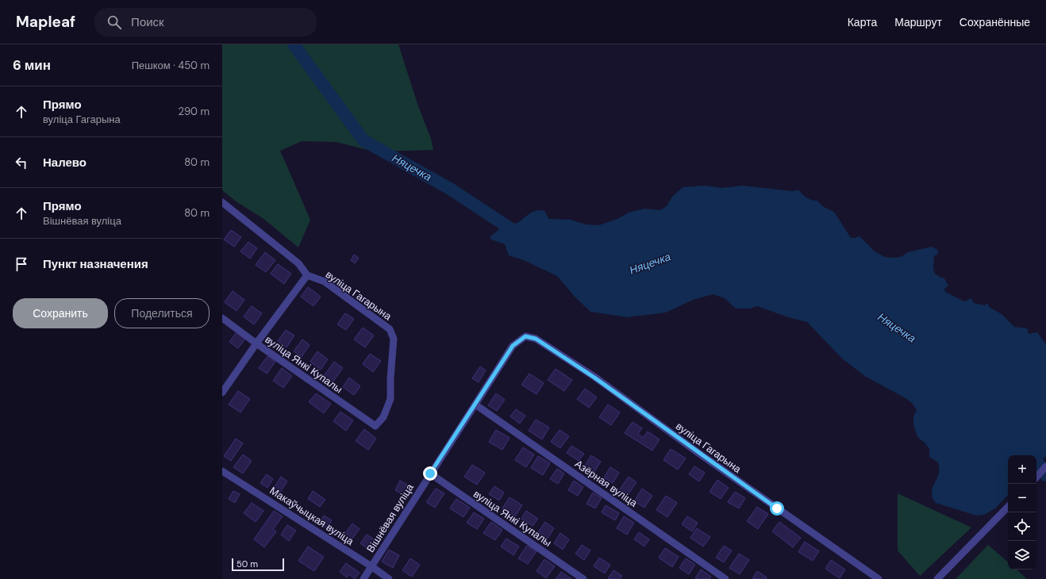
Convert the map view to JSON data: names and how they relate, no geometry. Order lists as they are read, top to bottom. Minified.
{"streets":{"street":["вуліца Гагарына","вуліца Янкі Купалы","Азёрная вуліца","Макаўчыцкая вуліца","Вішнёвая вуліца"]},"crossings":[["вуліца Гагарына","вуліца Янкі Купалы"],["вуліца Гагарына","Вішнёвая вуліца"],["вуліца Янкі Купалы","Вішнёвая вуліца"],["Азёрная вуліца","Вішнёвая вуліца"],["Макаўчыцкая вуліца","Вішнёвая вуліца"]],"water":["Няцечка"],"scale_bar":"50 m","page":{"header":"Mapleaf","search":"Поиск","nav":["Карта","Маршрут","Сохранённые"],"heading":["6 мин","Пешком · 450 m"],"list":[["Прямо","вуліца Гагарына","290 m"],["Налево","80 m"],["Прямо","Вішнёвая вуліца","80 m"],"Пункт назначения"],"buttons":["Сохранить","Поделиться"],"map_buttons":["+","−"],"scale":"50 m"}}
